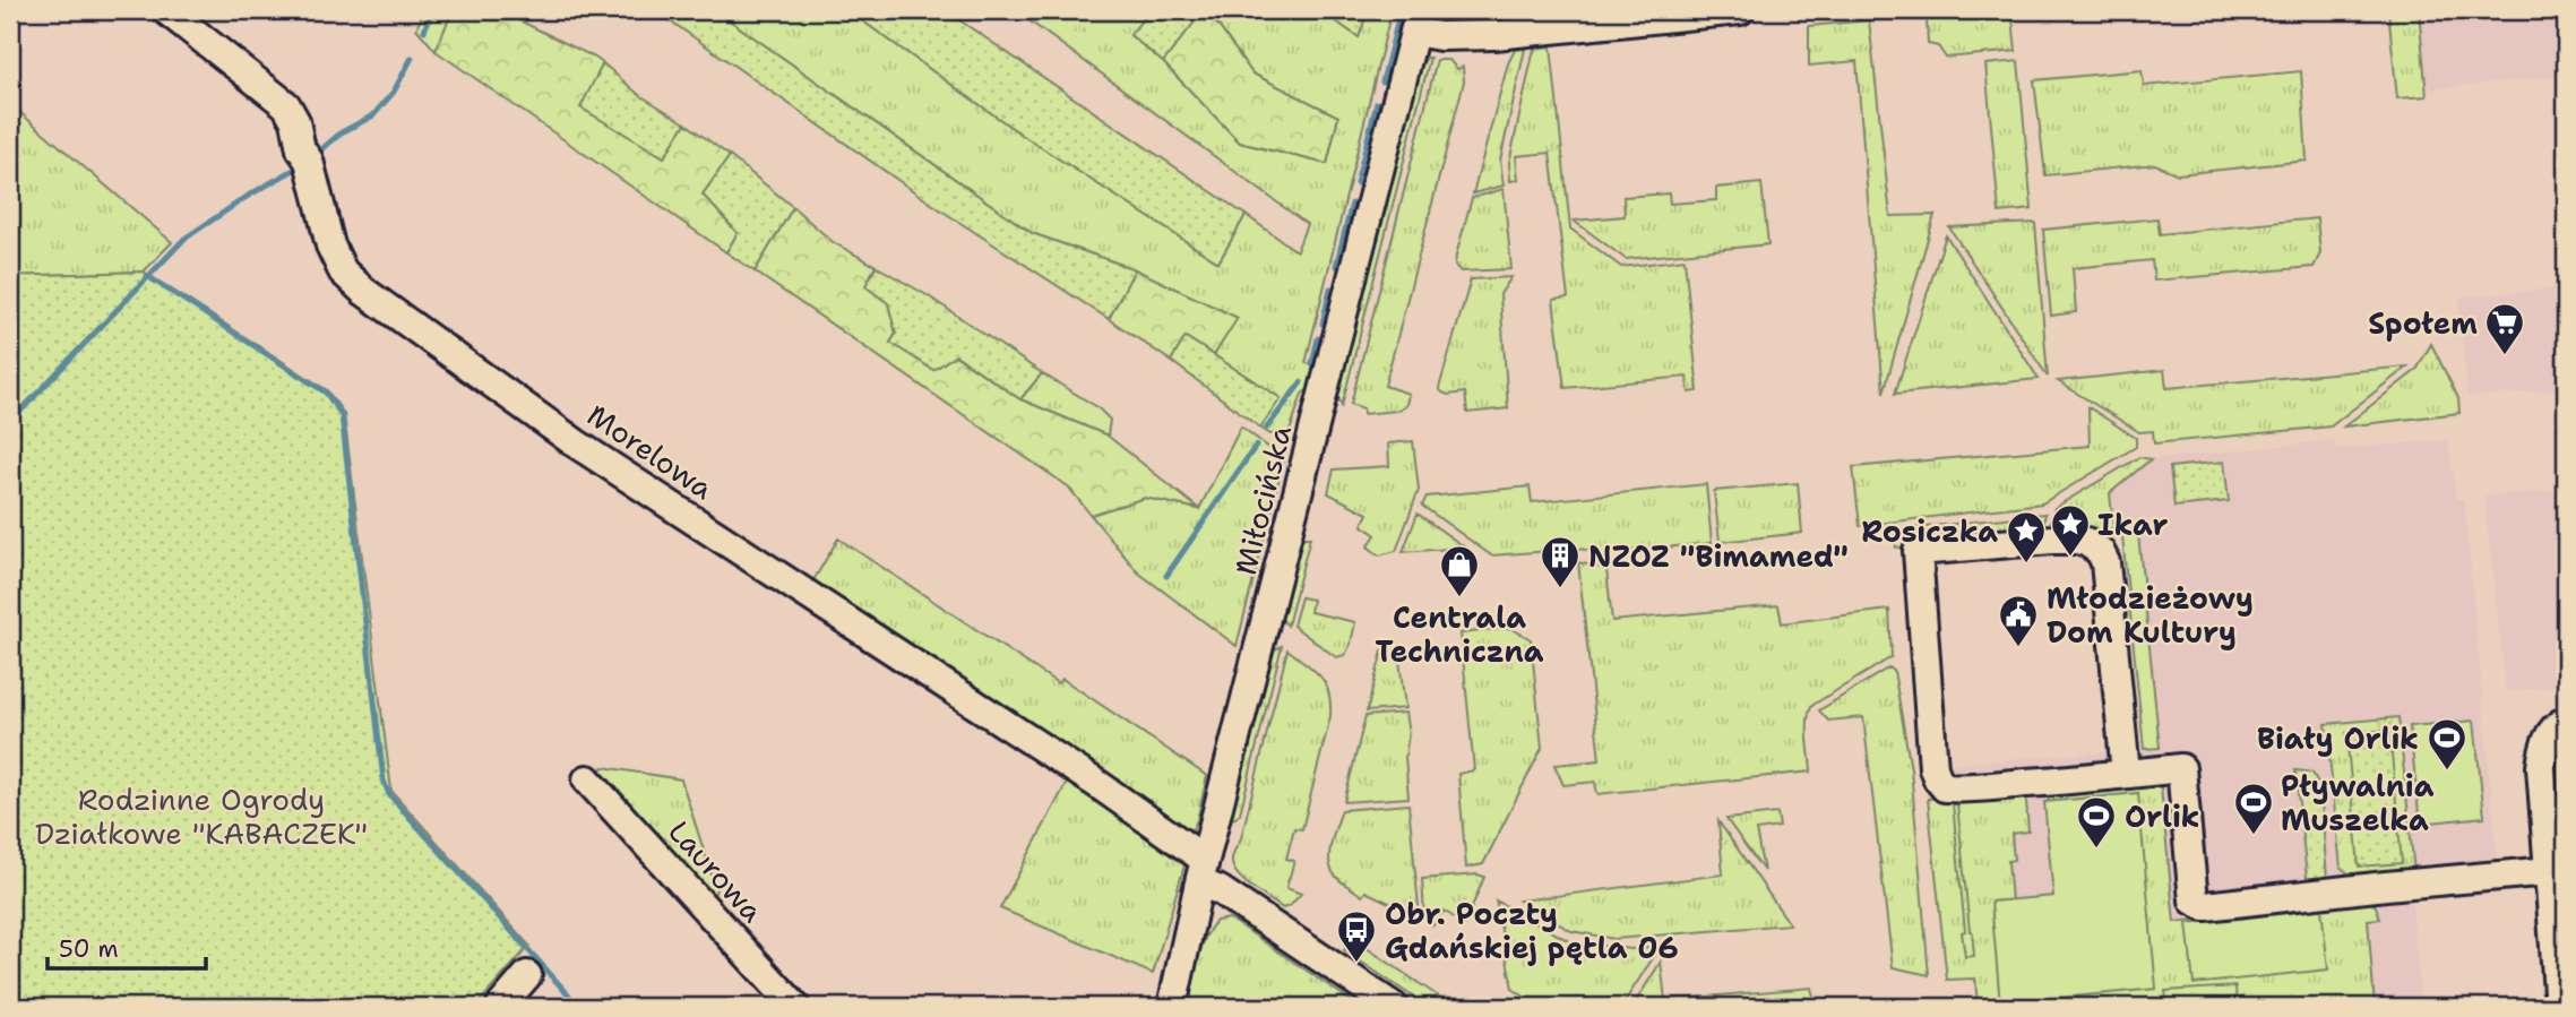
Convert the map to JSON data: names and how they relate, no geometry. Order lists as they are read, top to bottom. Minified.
{"streets":{"street":["Morelowa","Miłocińska","Laurowa"]},"crossings":[["Morelowa","Miłocińska"]],"parks":["Rodzinne Ogrody Działkowe \"KABACZEK\""],"places":{"supermarket":["Społem"],"place":["Ikar","Rosiczka"],"building":["NZOZ \"Bimamed\""],"shop":["Centrala Techniczna"],"public building":["Młodzieżowy Dom Kultury"],"sports":["Biały Orlik","Pływalnia Muszelka","Orlik"],"bus stop":["Obr. Poczty Gdańskiej pętla 06"]},"scale_bar":"50 m"}
